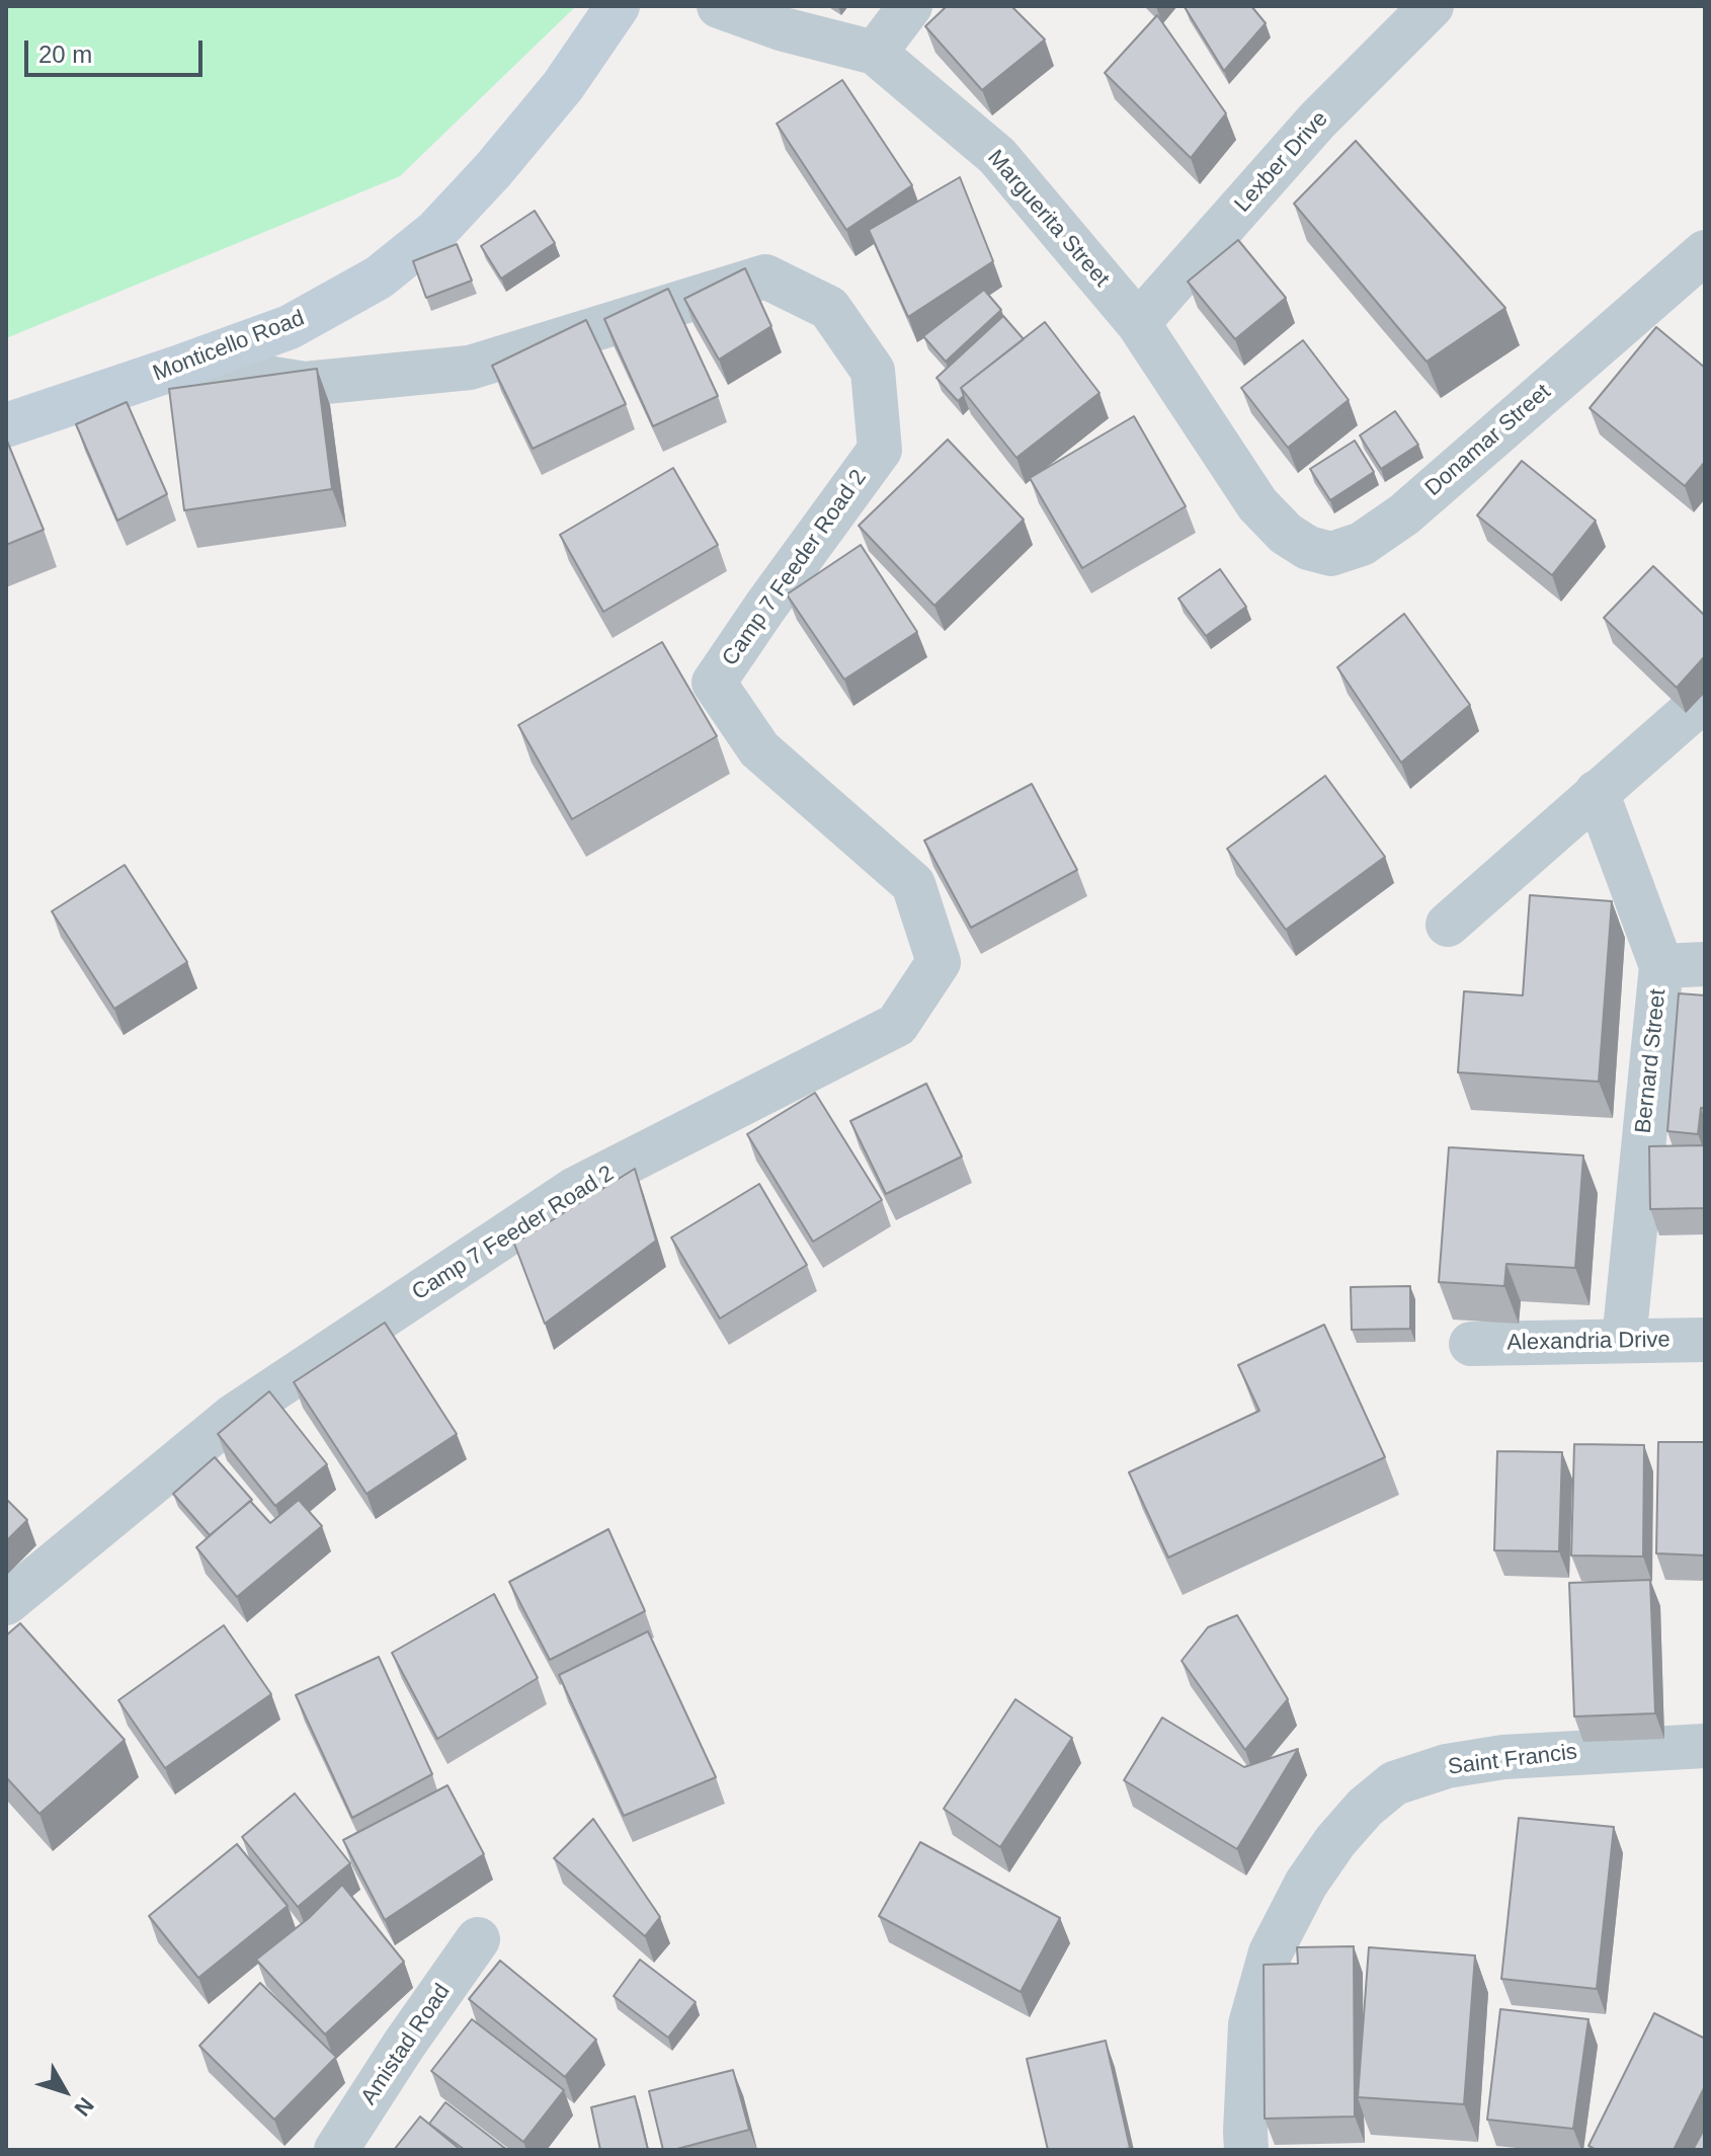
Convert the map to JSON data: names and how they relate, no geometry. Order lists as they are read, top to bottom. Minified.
{"streets":{"main road":["Monticello Road"],"street":["Lexber Drive","Marguerita Street","Donamar Street","Camp 7 Feeder Road 2","Bernard Street","Alexandria Drive","Saint Francis","Amistad Road"]},"crossings":[["Lexber Drive","Marguerita Street"],["Marguerita Street","Donamar Street"],["Monticello Road","Camp 7 Feeder Road 2"],["Bernard Street","Alexandria Drive"]],"scale_bar":"20 m","north":"bottom right"}
